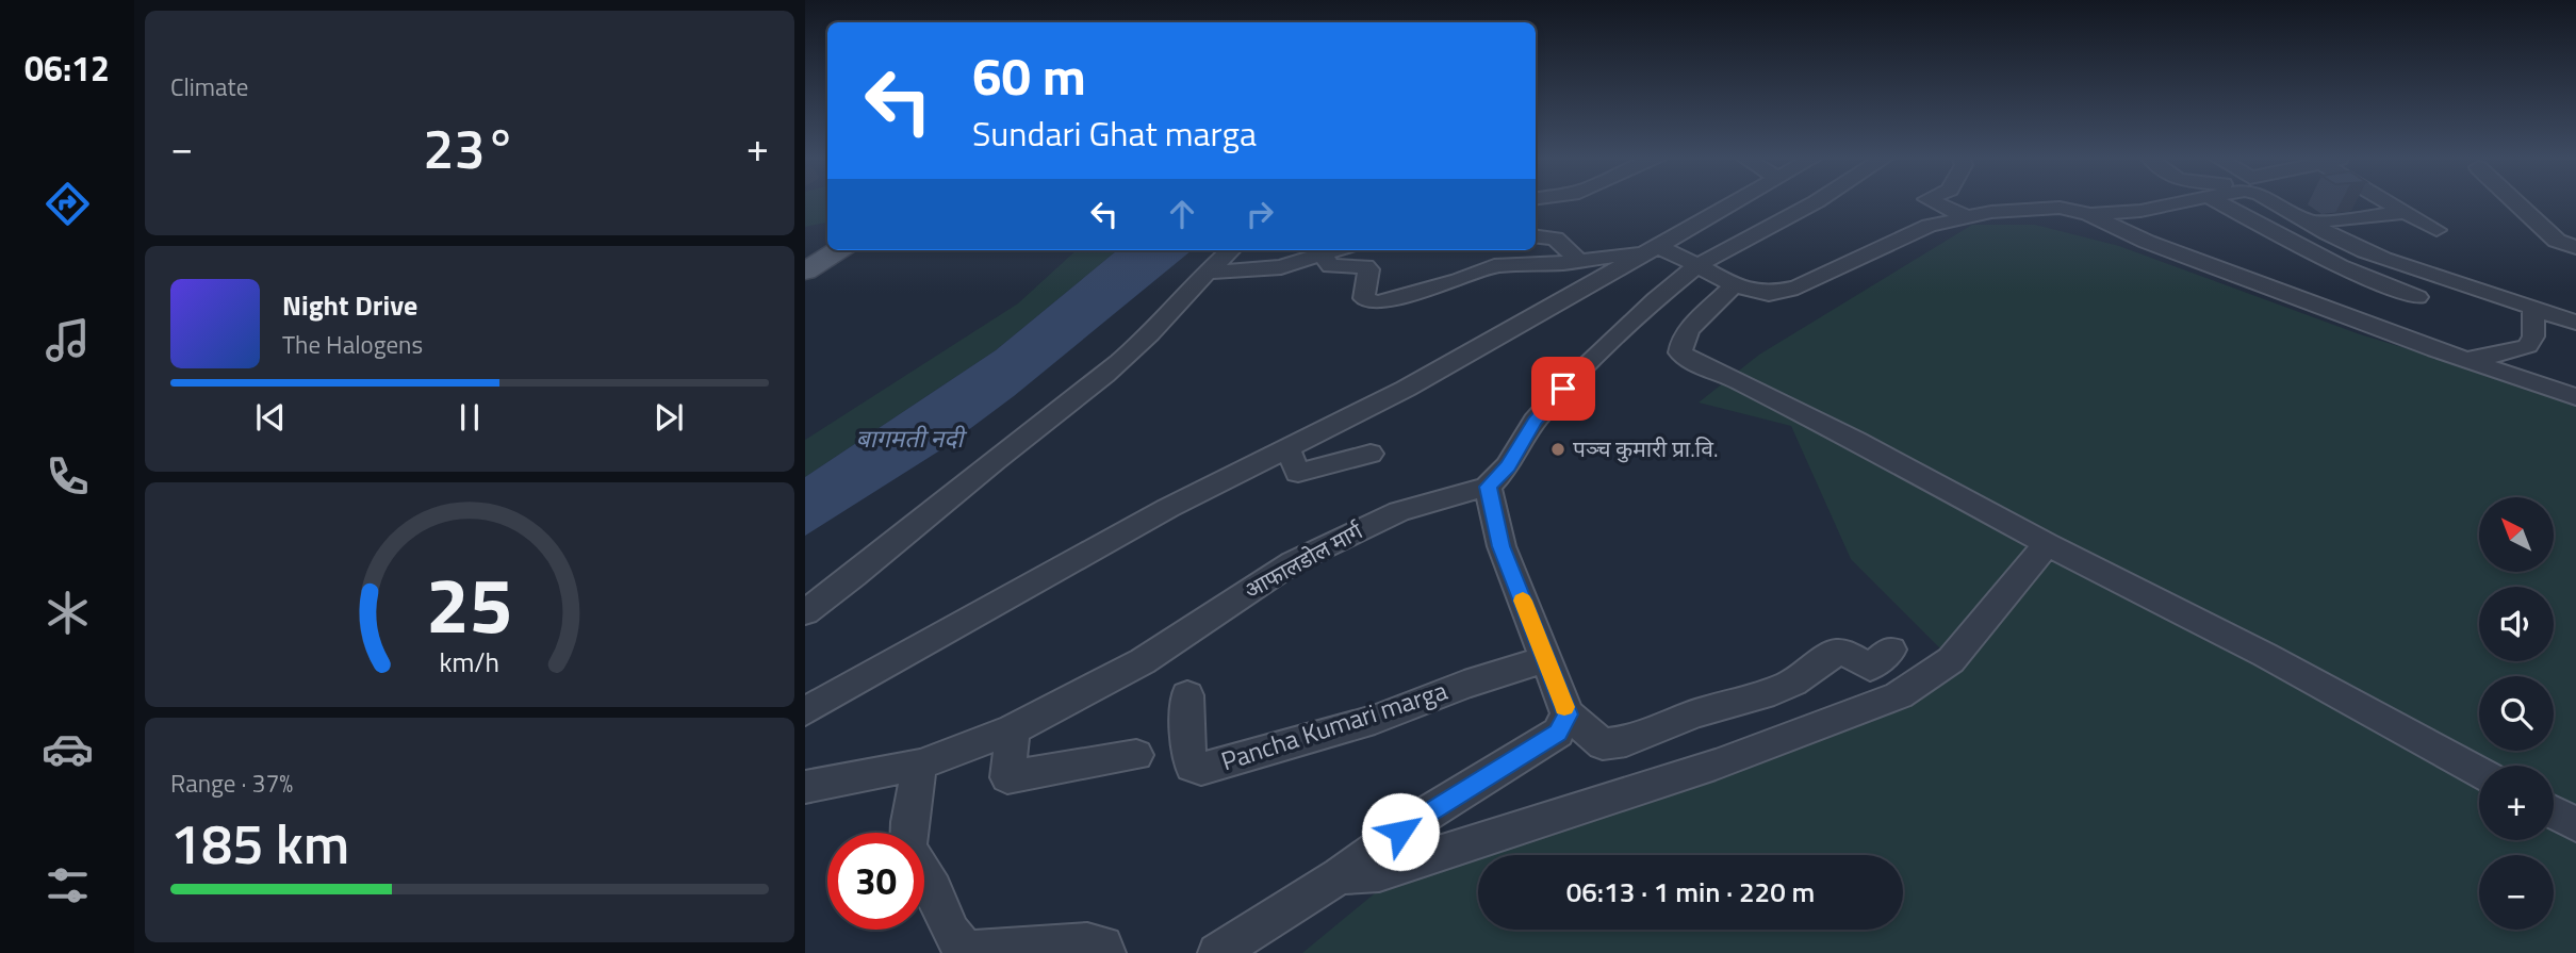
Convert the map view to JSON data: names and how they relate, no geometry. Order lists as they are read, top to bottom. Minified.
{"streets":{"street":["आफालडोल मार्ग","Pancha Kumari marga"]},"water":["बागमती नदी"],"places":["पञ्च कुमारी प्रा.वि."],"north":"top left","page":{"tabs":"06:12","tile":["Climate",["Range · 37%","185 km"]],"turn":["60 m","Sundari Ghat marga"],"heat":["−","23°","+"],"song":["Night Drive","The Halogens"],"map_buttons":["+","−"],"limit":"30","trip":"06:13 · 1 min · 220 m","gauge":["25","km/h"]}}
